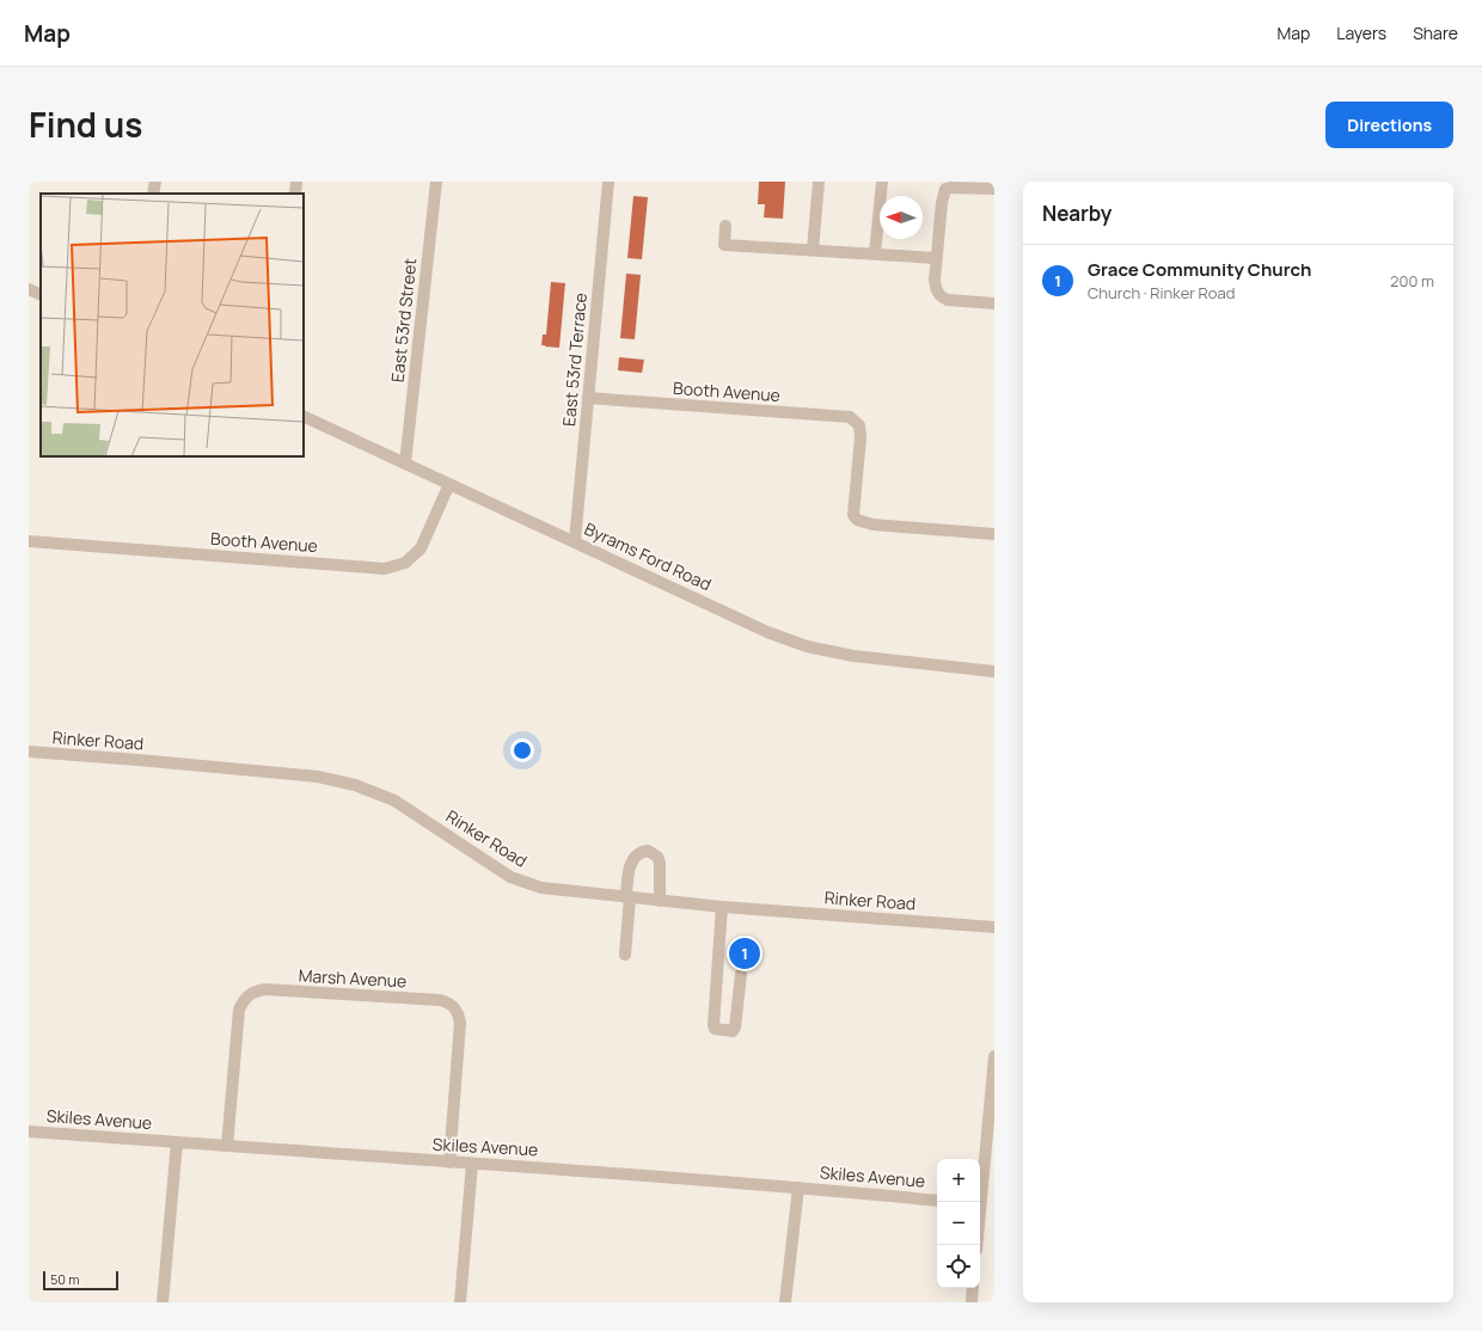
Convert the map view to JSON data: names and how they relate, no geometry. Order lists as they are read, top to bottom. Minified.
{"streets":{"street":["East 53rd Street","East 53rd Terrace","Booth Avenue","Byrams Ford Road","Rinker Road","Marsh Avenue","Skiles Avenue"]},"crossings":[["East 53rd Street","Byrams Ford Road"],["East 53rd Terrace","Booth Avenue"],["East 53rd Terrace","Byrams Ford Road"],["Booth Avenue","Byrams Ford Road"],["Marsh Avenue","Skiles Avenue"]],"scale_bar":"50 m","north":"left","page":{"header":"Map","nav":["Map","Layers","Share"],"title":"Find us","buttons":"Directions","heading":"Nearby","list":[{"mark":"1","name":"Grace Community Church","note":"Church · Rinker Road","value":"200 m"}],"pins":"1","map_buttons":["+","−"],"scale":"50 m"}}
